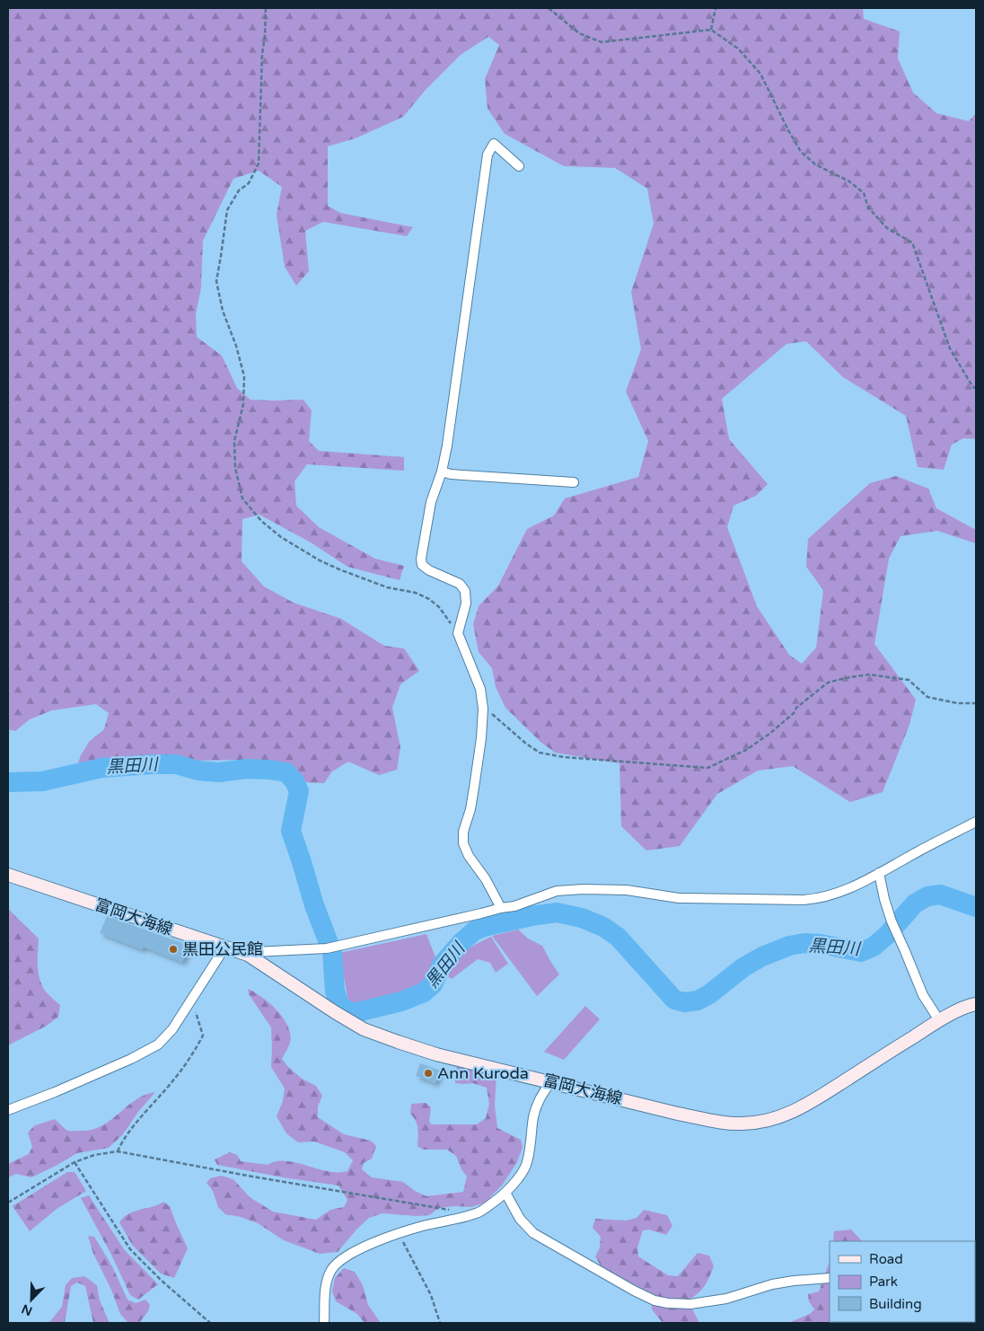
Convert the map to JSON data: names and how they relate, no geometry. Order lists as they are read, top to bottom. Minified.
{"streets":{"main road":["富岡大海線"]},"water":["黒田川"],"places":["黒田公民館","Ann Kuroda"],"legend":["Road","Park","Building"],"north":"bottom left"}
